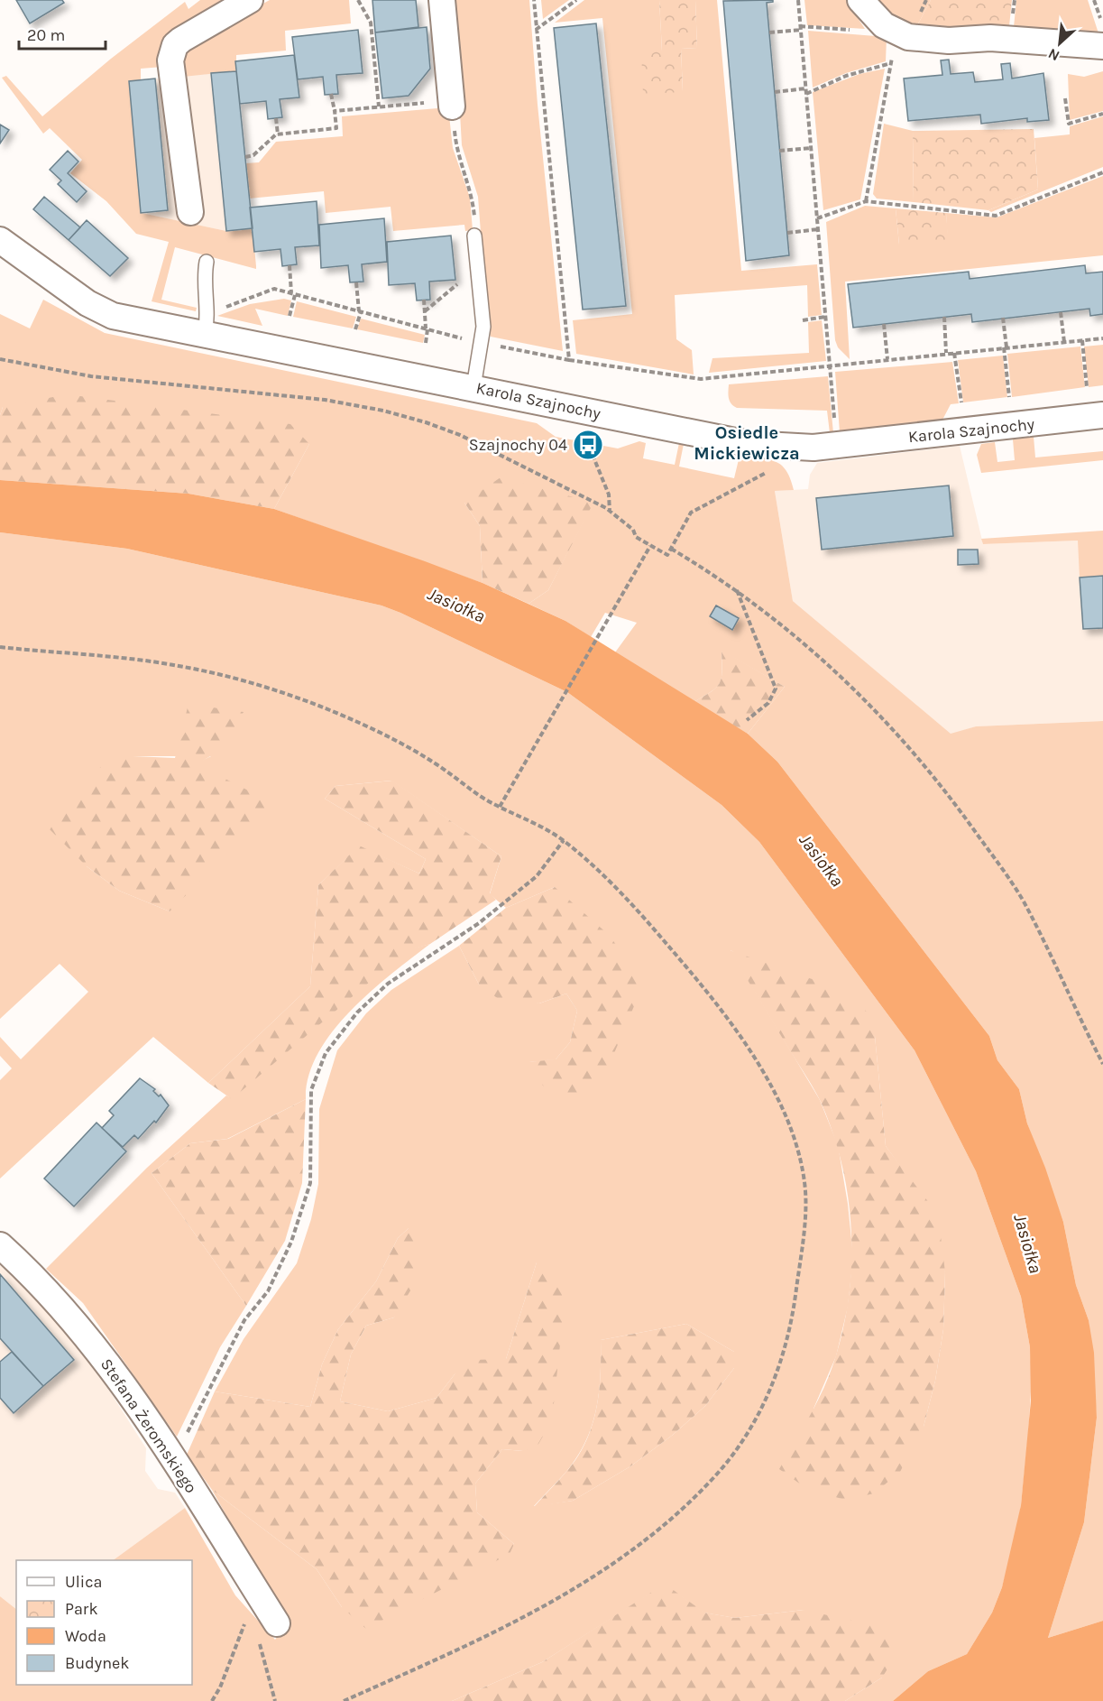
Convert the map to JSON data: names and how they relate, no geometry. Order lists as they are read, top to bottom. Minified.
{"streets":{"street":["Karola Szajnochy","Stefana Żeromskiego"]},"districts":["Osiedle Mickiewicza"],"water":["Jasiołka"],"places":{"bus stop":["Szajnochy 04"]},"legend":["Ulica","Park","Woda","Budynek"],"scale_bar":"20 m","north":"bottom left"}
